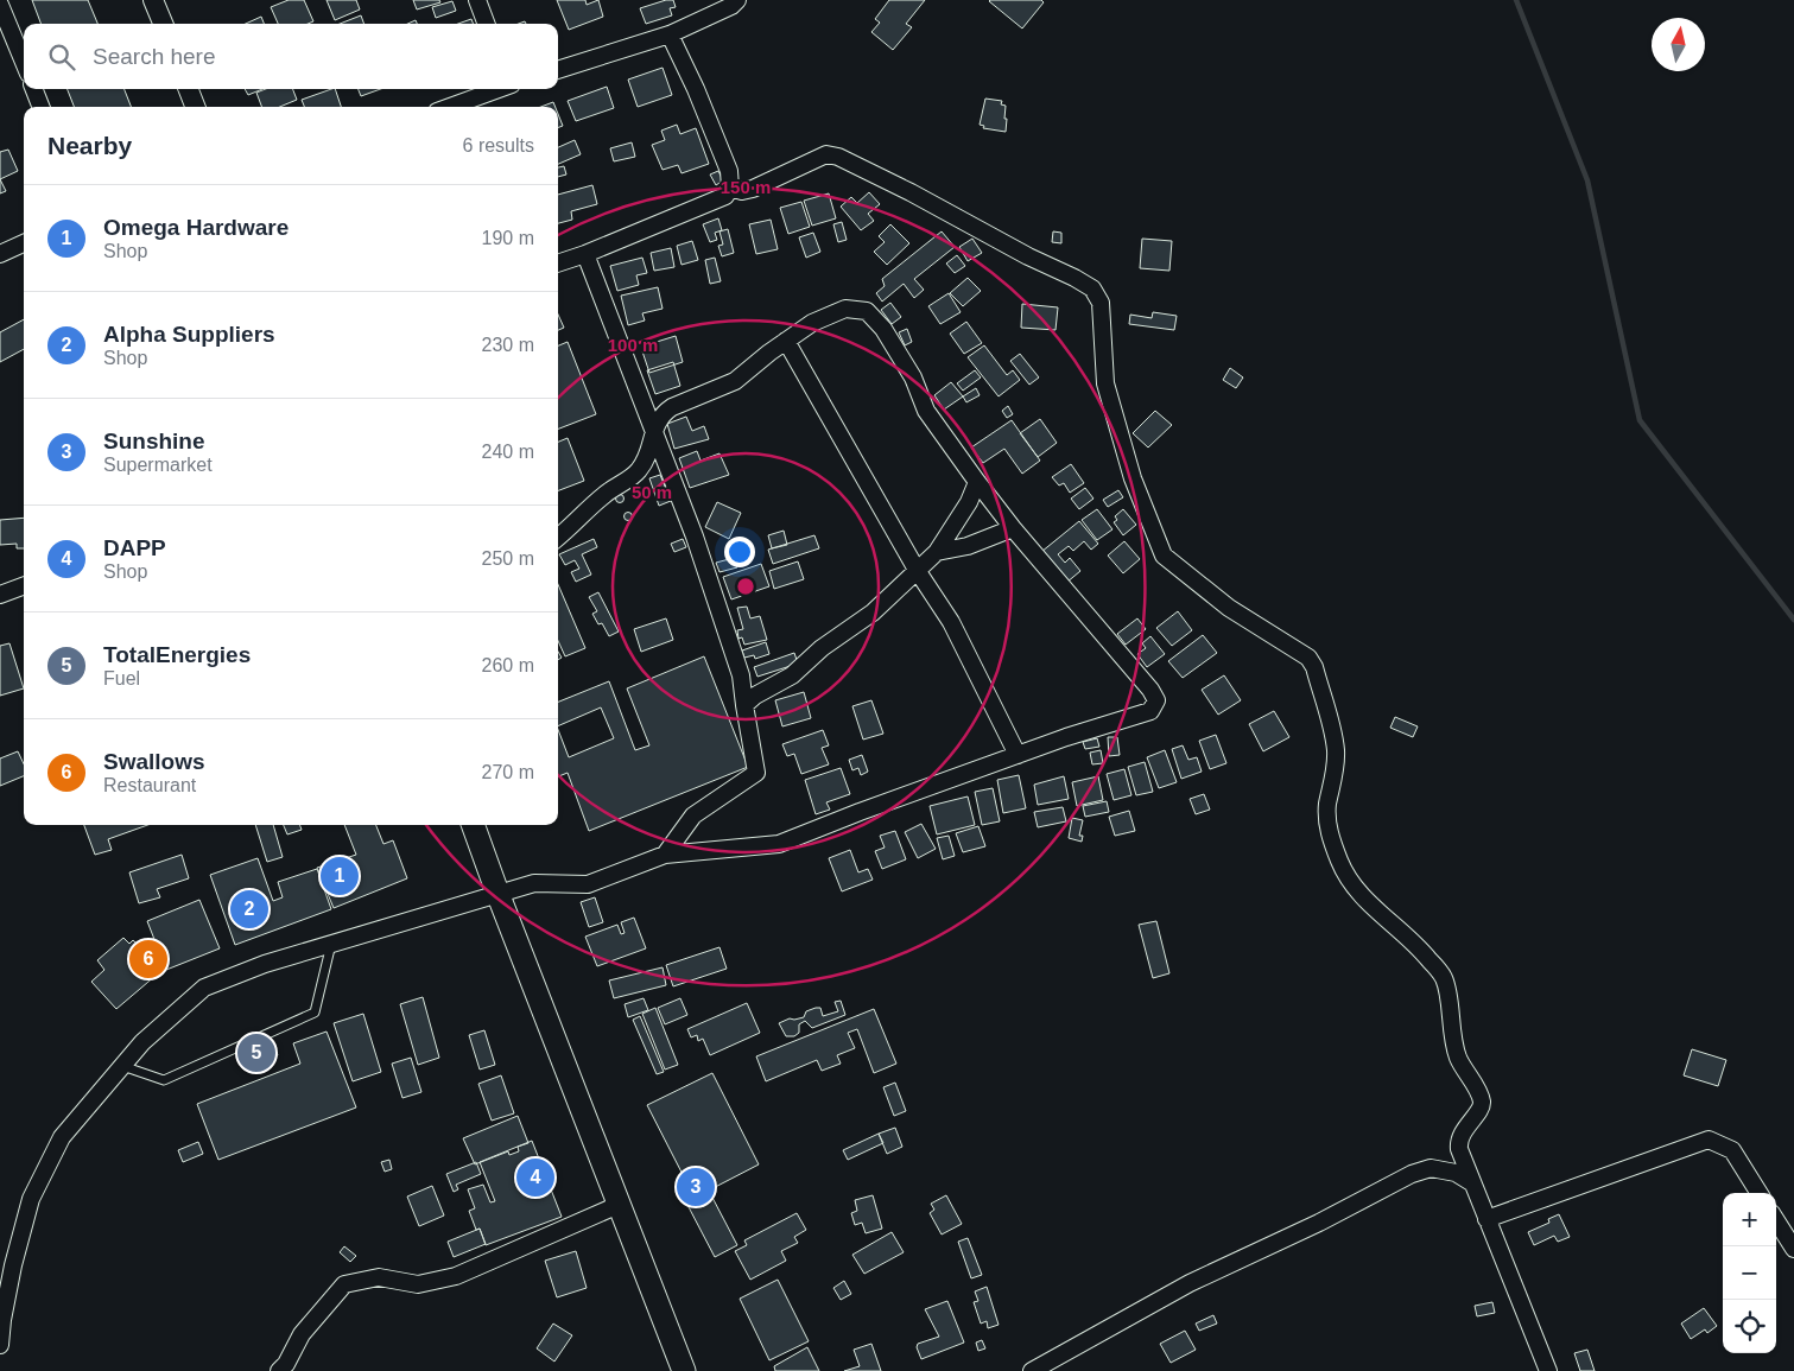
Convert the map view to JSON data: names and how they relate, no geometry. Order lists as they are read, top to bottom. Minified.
{"north":"top","page":{"search":"Search here","heading":["Nearby","6 results"],"list":[{"mark":"1","name":"Omega Hardware","note":"Shop","value":"190 m"},{"mark":"2","name":"Alpha Suppliers","note":"Shop","value":"230 m"},{"mark":"3","name":"Sunshine","note":"Supermarket","value":"240 m"},{"mark":"4","name":"DAPP","note":"Shop","value":"250 m"},{"mark":"5","name":"TotalEnergies","note":"Fuel","value":"260 m"},{"mark":"6","name":"Swallows","note":"Restaurant","value":"270 m"}],"pins":["1","2","6","5","4","3"],"map_buttons":["+","−"]},"rings":["150 m","100 m","50 m"]}
